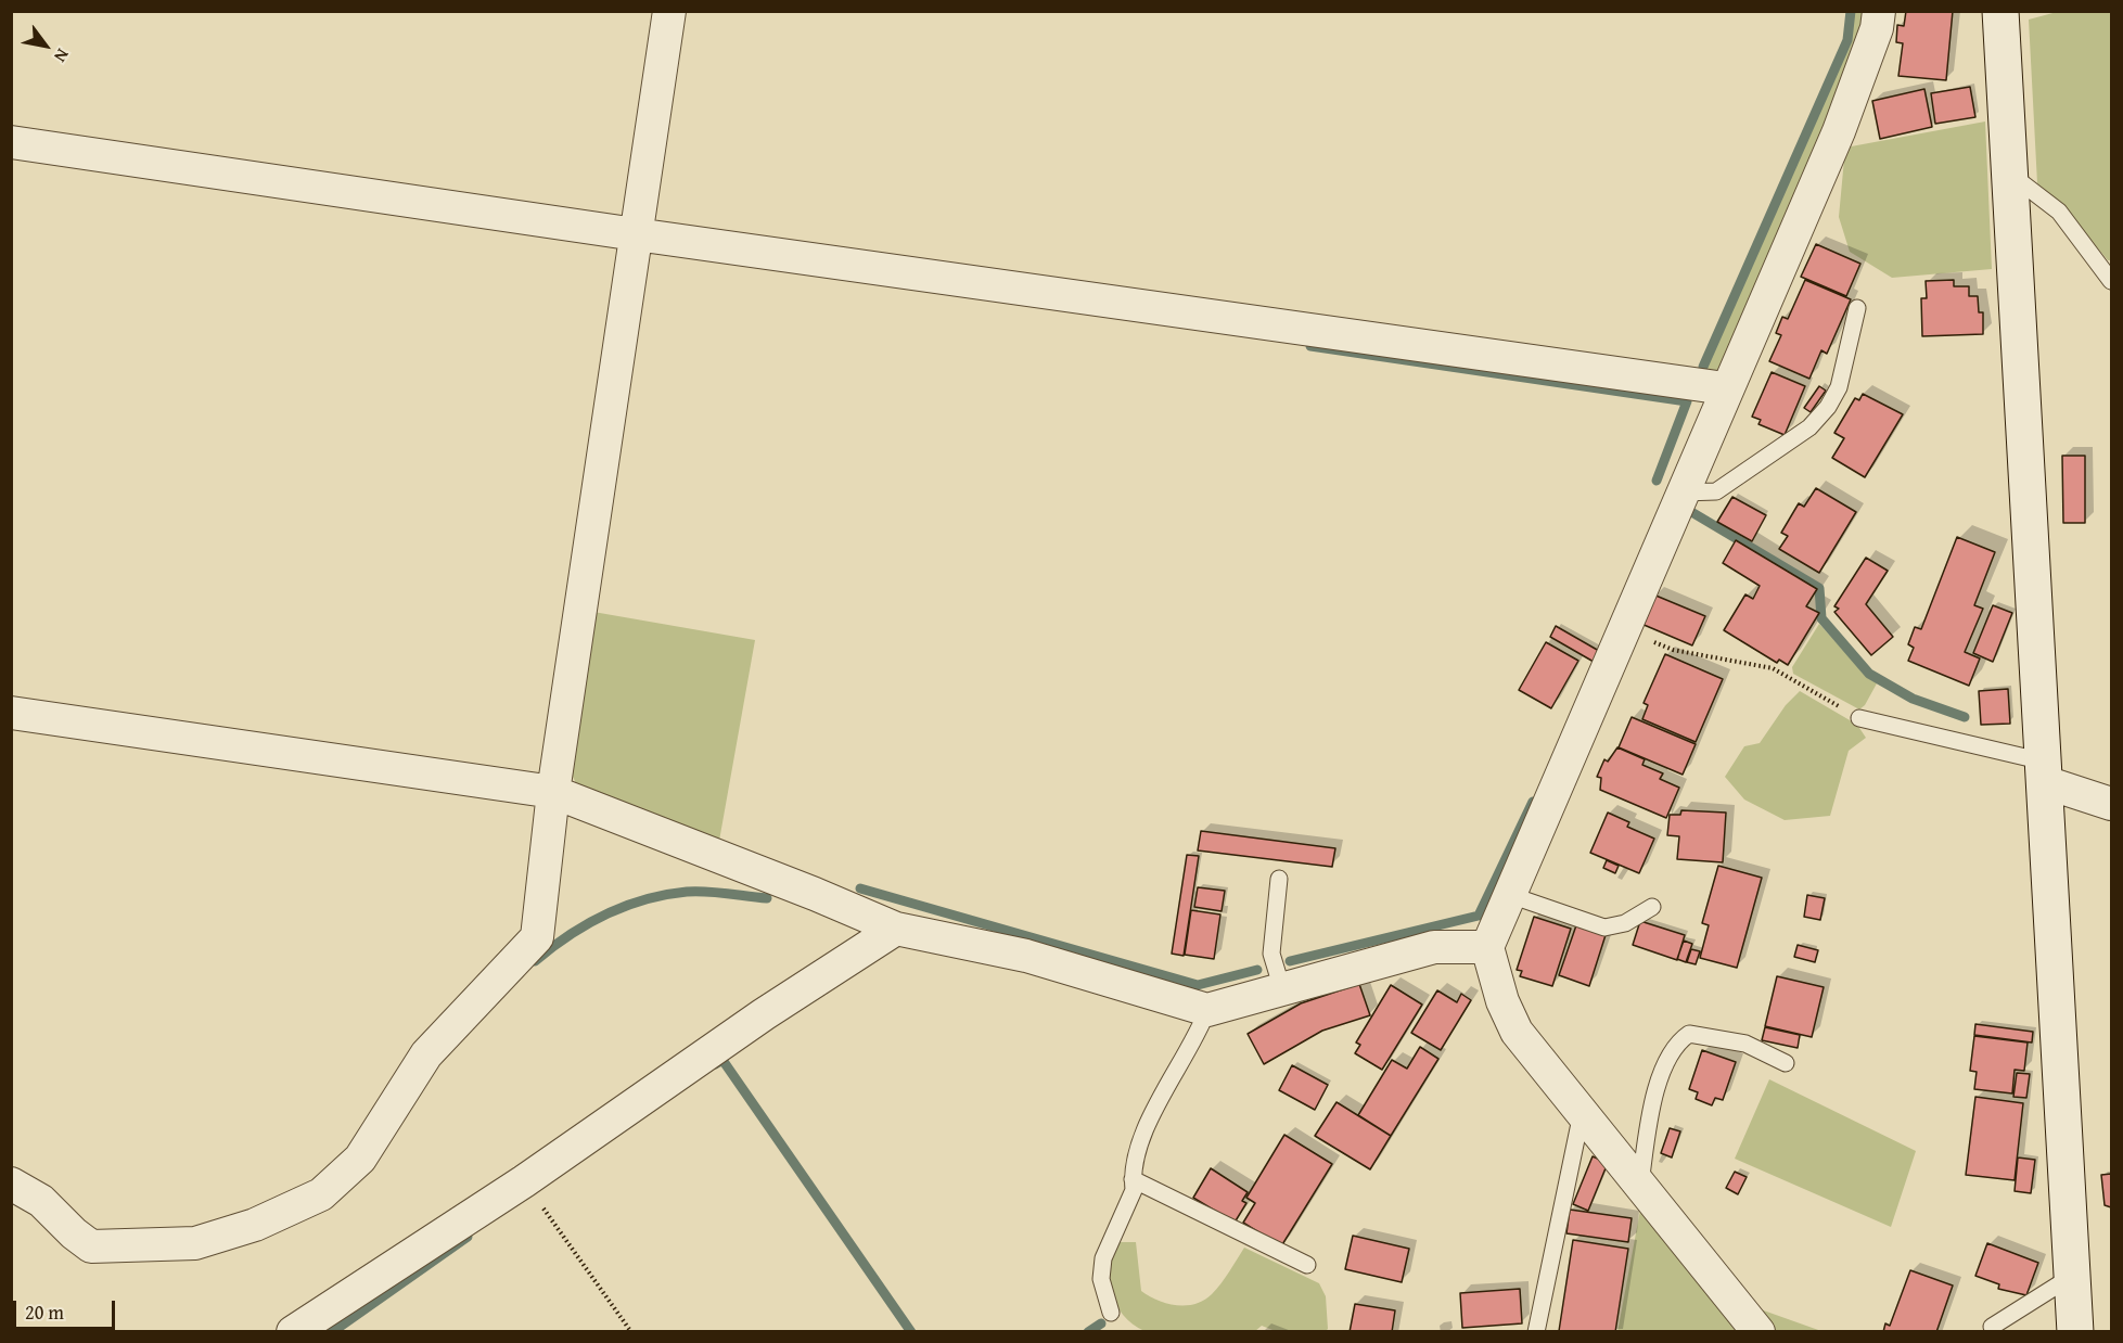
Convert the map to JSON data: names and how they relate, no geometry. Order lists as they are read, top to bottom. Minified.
{"scale_bar":"20 m","north":"bottom right"}
